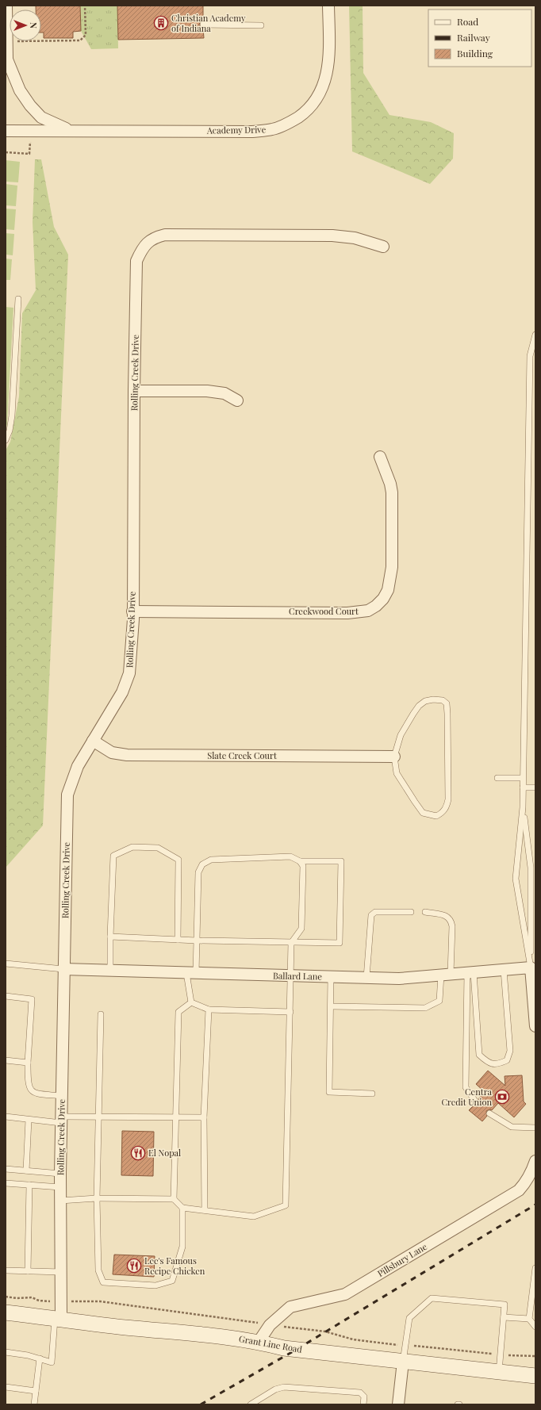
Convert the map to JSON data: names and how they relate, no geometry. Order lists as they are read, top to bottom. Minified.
{"streets":{"main road":["Grant Line Road"],"street":["Academy Drive","Rolling Creek Drive","Creekwood Court","Slate Creek Court","Ballard Lane","Pillsbury Lane"]},"crossings":[["Rolling Creek Drive","Creekwood Court"],["Rolling Creek Drive","Slate Creek Court"],["Rolling Creek Drive","Ballard Lane"],["Rolling Creek Drive","Grant Line Road"],["Pillsbury Lane","Grant Line Road"]],"places":{"building":["Christian Academy of Indiana"],"bank":["Centra Credit Union"],"restaurant":["El Nopal","Lee's Famous Recipe Chicken"]},"legend":["Road","Railway","Building"],"north":"right"}
